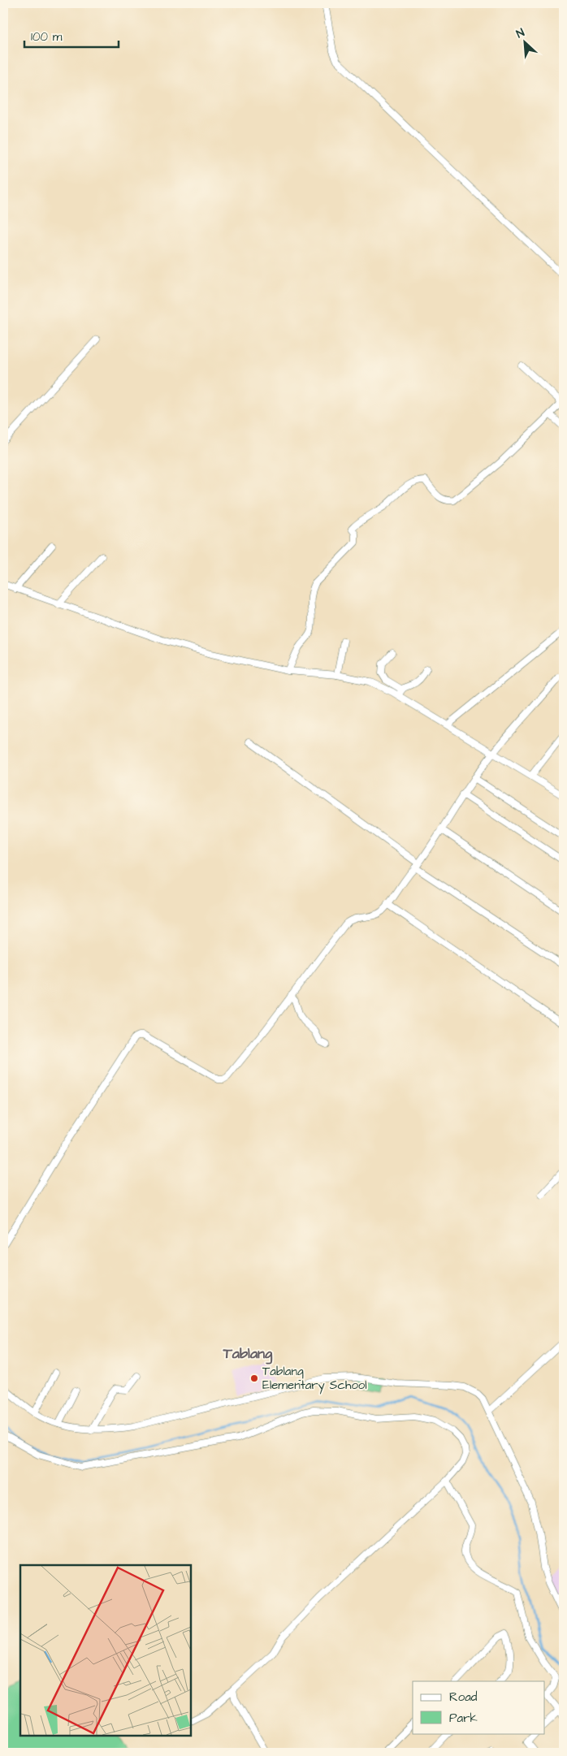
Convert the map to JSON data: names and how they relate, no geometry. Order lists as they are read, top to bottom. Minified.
{"districts":["Tablang"],"places":["Tablang Elementary School"],"legend":["Road","Park"],"scale_bar":"100 m","north":"top left"}
